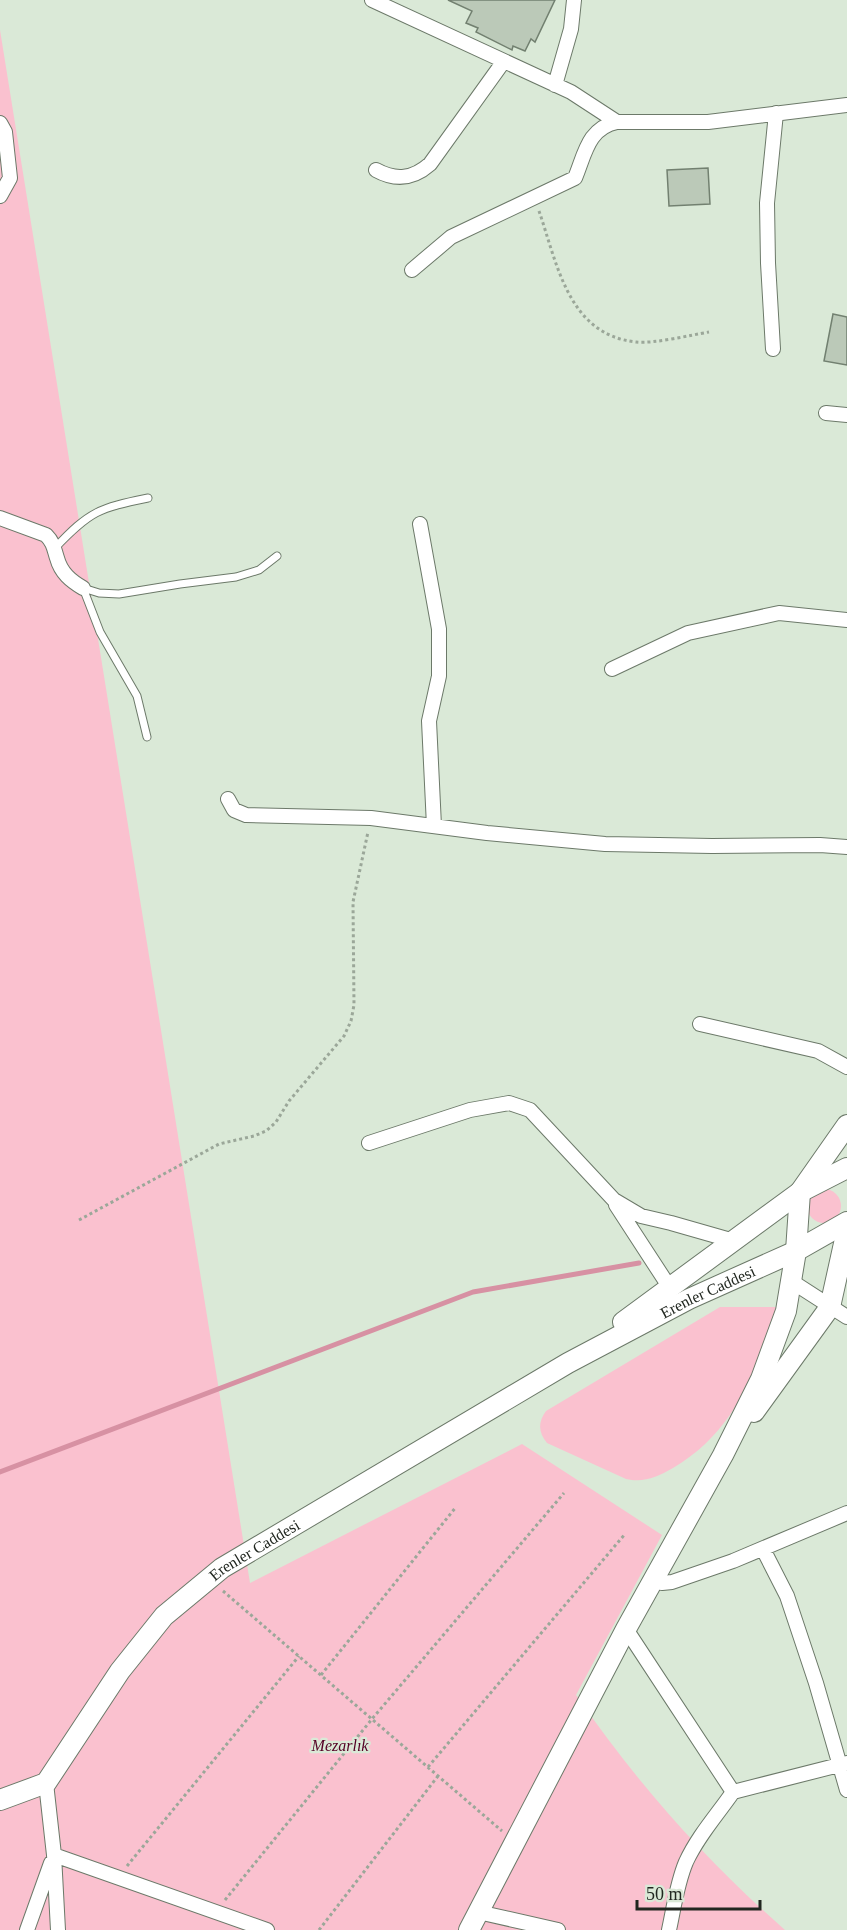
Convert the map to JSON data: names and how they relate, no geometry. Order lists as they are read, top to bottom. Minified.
{"streets":{"main road":["Erenler Caddesi"]},"parks":["Mezarlık"],"scale_bar":"50 m"}
